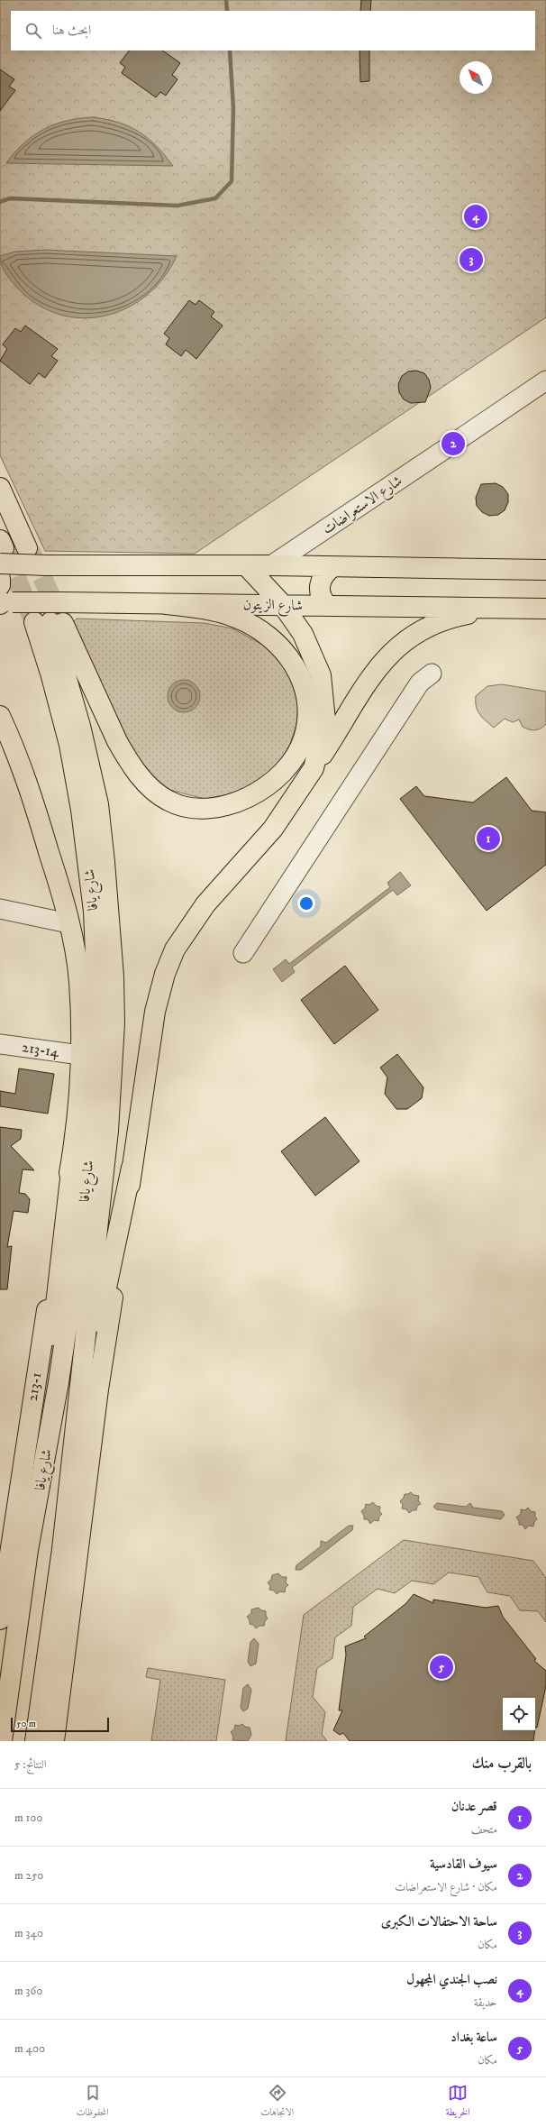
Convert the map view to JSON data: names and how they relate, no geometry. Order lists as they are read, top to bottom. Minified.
{"streets":{"main road":["شارع الزيتون","شارع يافا","213-1"],"street":["شارع الاستعراضات","213-14"]},"scale_bar":"50 m","north":"top left","page":{"search":"ابحث هنا","pins":["4","3","2","1","5"],"scale":"50 m","heading":["بالقرب منك","النتائج: 5"],"list":[{"mark":"1","name":"قصر عدنان","note":"متحف","value":"100 m"},{"mark":"2","name":"سيوف القادسية","note":"مكان · شارع الاستعراضات","value":"250 m"},{"mark":"3","name":"ساحة الاحتفالات الكبرى","note":"مكان","value":"340 m"},{"mark":"4","name":"نصب الجندي المجهول","note":"حديقة","value":"360 m"},{"mark":"5","name":"ساعة بغداد","note":"مكان","value":"400 m"}],"nav":["الخريطة","الاتجاهات","المحفوظات"]}}
